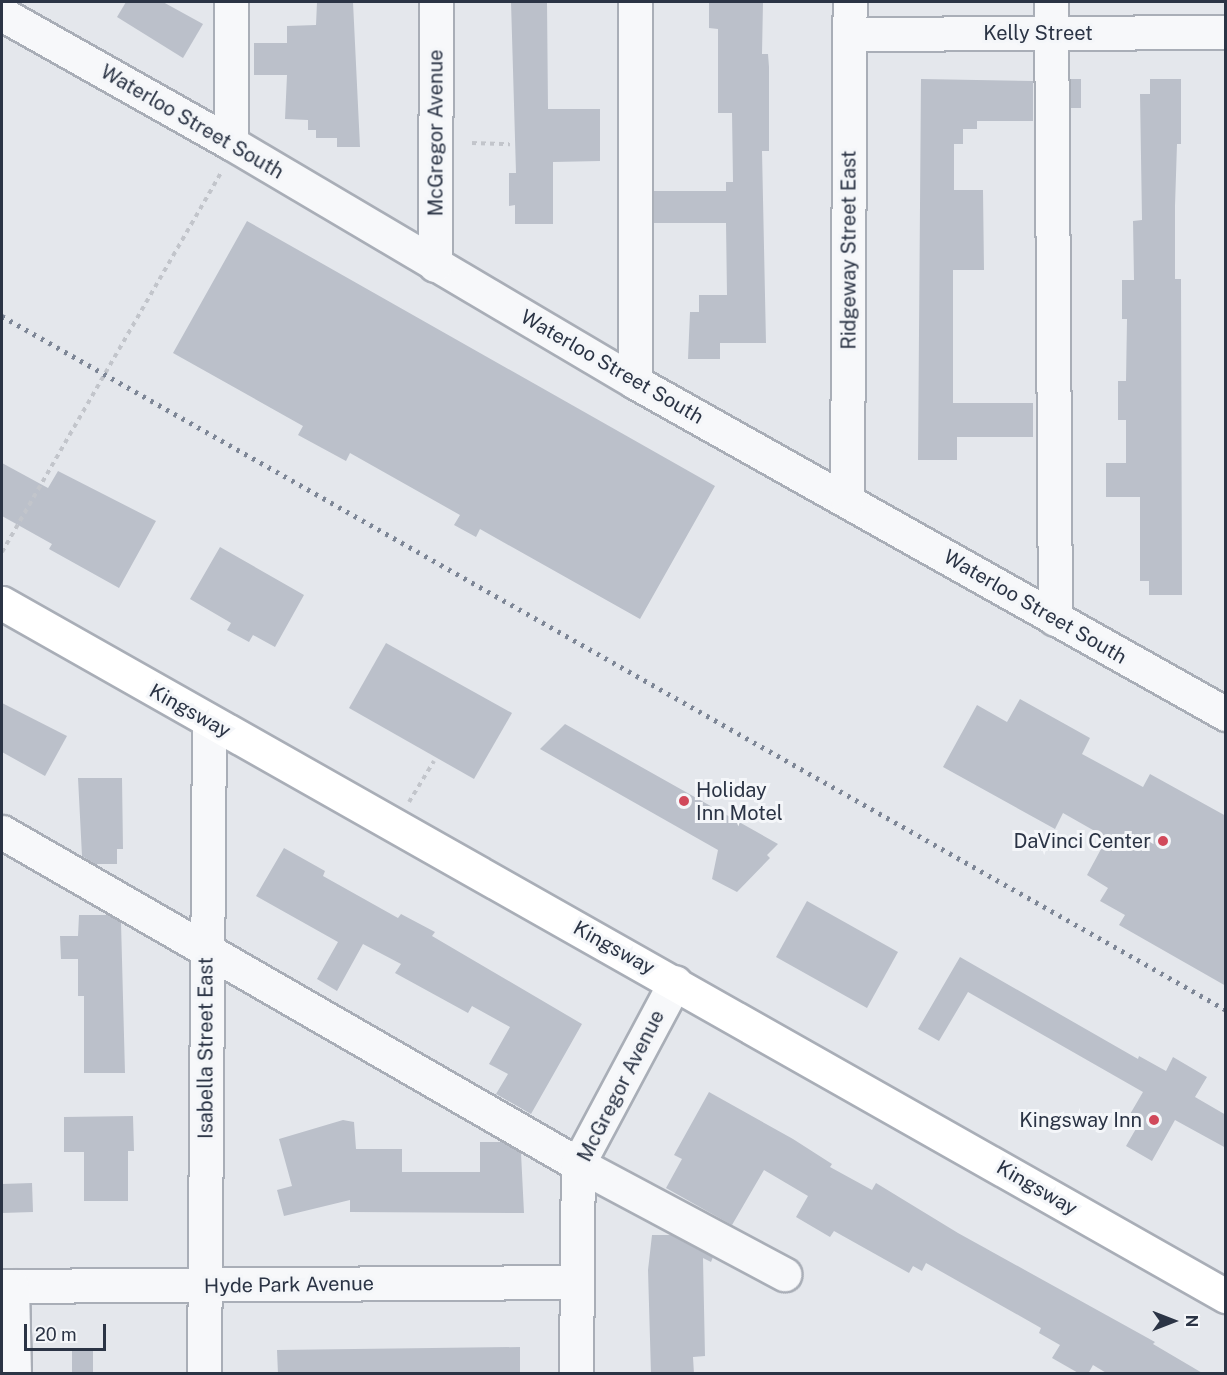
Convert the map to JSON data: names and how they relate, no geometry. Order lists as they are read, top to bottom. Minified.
{"streets":{"main road":["Kingsway"],"street":["Kelly Street","Waterloo Street South","McGregor Avenue","Ridgeway Street East","Isabella Street East","Hyde Park Avenue"]},"crossings":[["Kelly Street","Ridgeway Street East"],["Waterloo Street South","McGregor Avenue"],["Waterloo Street South","Ridgeway Street East"],["McGregor Avenue","Kingsway"],["McGregor Avenue","Hyde Park Avenue"],["Kingsway","Isabella Street East"],["Isabella Street East","Hyde Park Avenue"]],"places":["Holiday Inn Motel","DaVinci Center","Kingsway Inn"],"scale_bar":"20 m","north":"right"}
